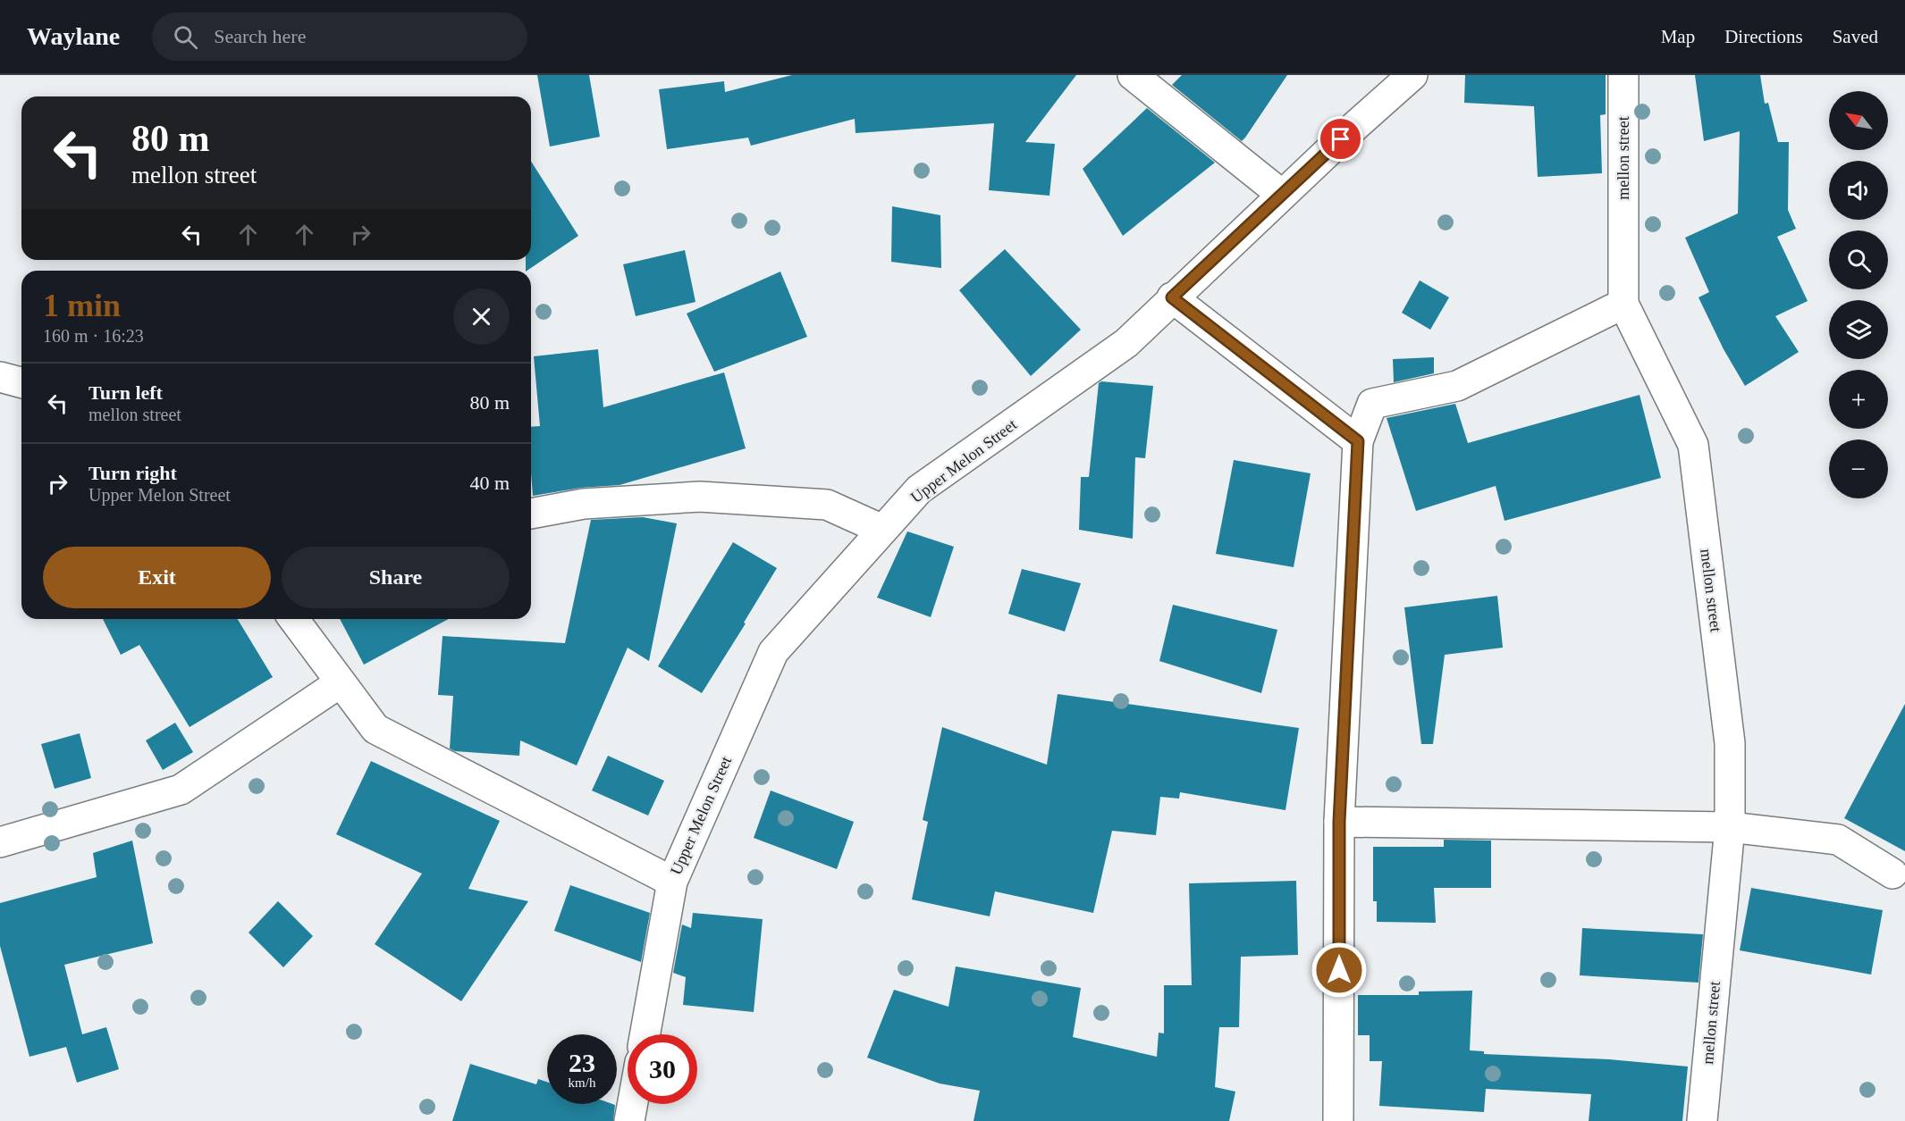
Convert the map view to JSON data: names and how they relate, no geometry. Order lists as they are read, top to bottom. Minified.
{"streets":{"street":["mellon street","Upper Melon Street"]},"north":"top left","page":{"header":"Waylane","search":"Search here","nav":["Map","Directions","Saved"],"map_buttons":["+","−"],"turn":["80 m","mellon street"],"heading":["1 min","160 m · 16:23"],"list":[{"name":"Turn left","note":"mellon street","value":"80 m"},{"name":"Turn right","note":"Upper Melon Street","value":"40 m"}],"buttons":["Exit","Share"],"speed":"23 km/h","limit":"30"}}
